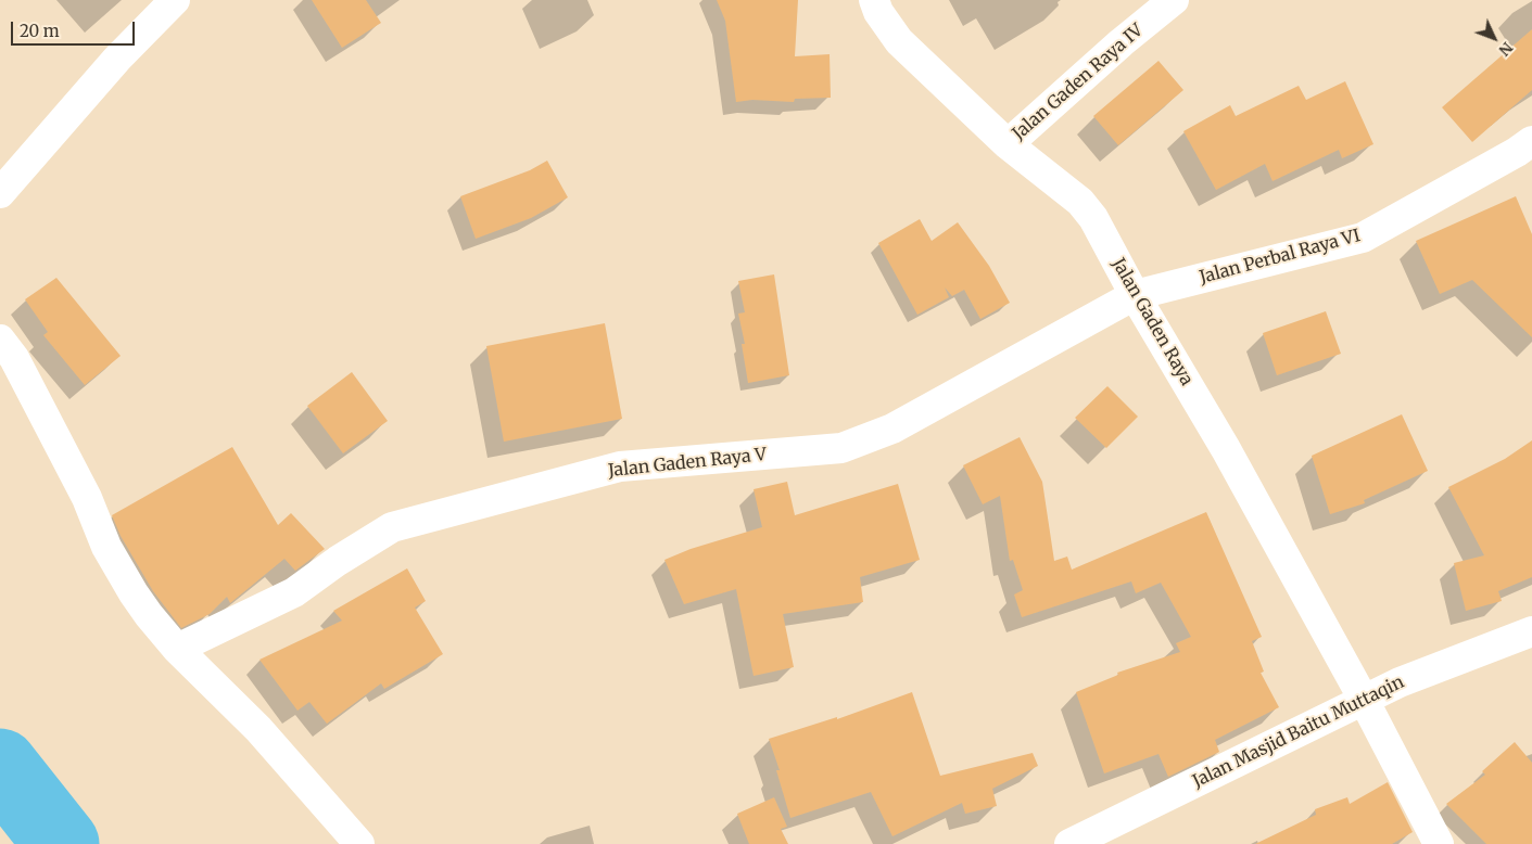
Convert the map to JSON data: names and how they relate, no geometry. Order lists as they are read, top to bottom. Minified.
{"streets":{"street":["Jalan Gaden Raya IV","Jalan Perbal Raya VI","Jalan Gaden Raya","Jalan Gaden Raya V","Jalan Masjid Baitu Muttaqin"]},"crossings":[["Jalan Gaden Raya IV","Jalan Gaden Raya"],["Jalan Perbal Raya VI","Jalan Gaden Raya"],["Jalan Perbal Raya VI","Jalan Gaden Raya V"],["Jalan Gaden Raya","Jalan Gaden Raya V"],["Jalan Gaden Raya","Jalan Masjid Baitu Muttaqin"]],"scale_bar":"20 m","north":"bottom right"}
